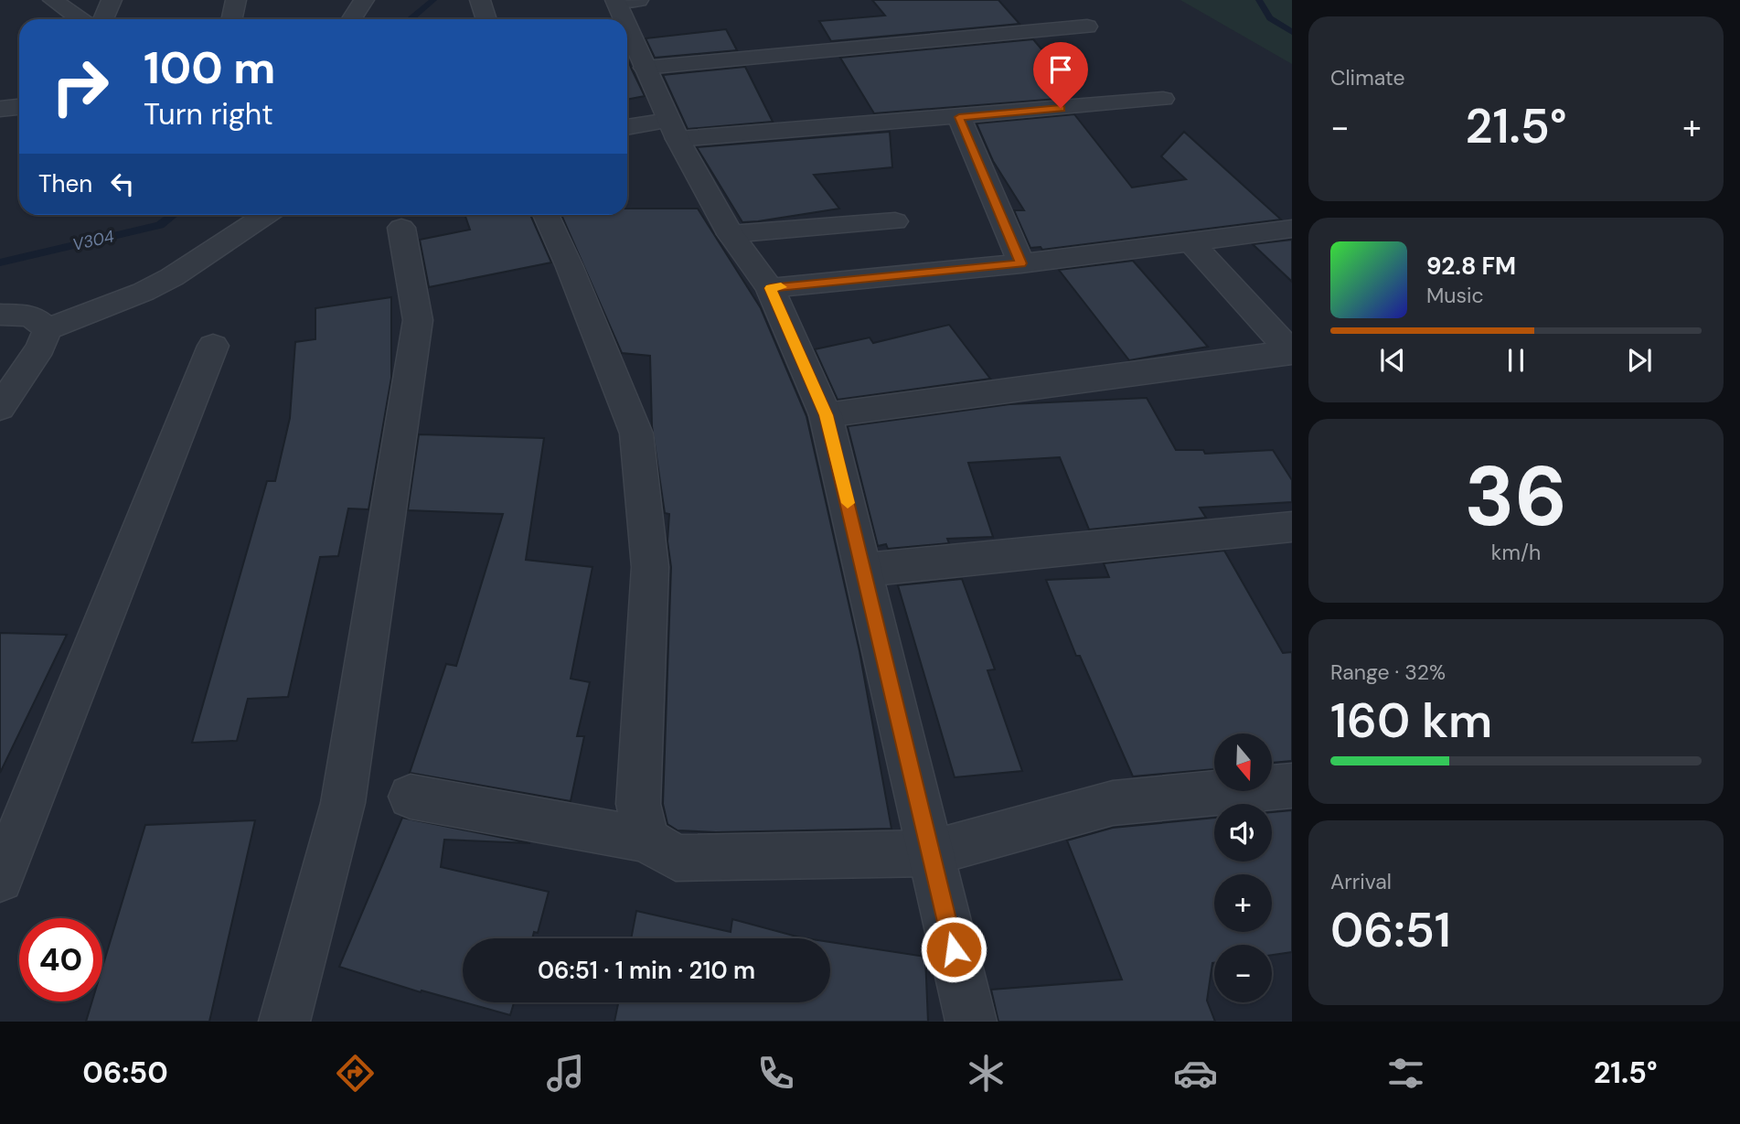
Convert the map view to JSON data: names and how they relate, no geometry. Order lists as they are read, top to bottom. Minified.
{"water":["V304"],"north":"bottom","page":{"tile":["Climate",["36","km/h"],["Range · 32%","160 km"],["Arrival","06:51"]],"turn":["100 m","Turn right"],"heat":["−","21.5°","+"],"then":"Then","song":["92.8 FM","Music"],"map_buttons":["+","−"],"limit":"40","trip":"06:51 · 1 min · 210 m","tabs":["06:50","21.5°"]}}
